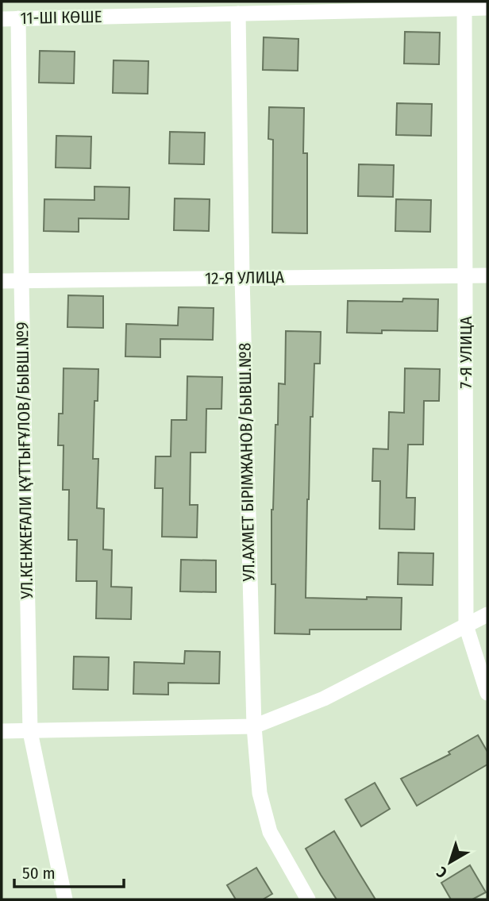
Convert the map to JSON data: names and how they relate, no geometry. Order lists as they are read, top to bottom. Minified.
{"streets":{"street":["11-ШІ КӨШЕ","12-Я УЛИЦА","7-Я УЛИЦА","УЛ.КЕНЖЕҒАЛИ ҚҰТТЫҒҰЛОВ/БЫВШ.№9","УЛ.АХМЕТ БІРІМЖАНОВ/БЫВШ.№8"]},"crossings":[["11-ШІ КӨШЕ","7-Я УЛИЦА"],["11-ШІ КӨШЕ","УЛ.КЕНЖЕҒАЛИ ҚҰТТЫҒҰЛОВ/БЫВШ.№9"],["11-ШІ КӨШЕ","УЛ.АХМЕТ БІРІМЖАНОВ/БЫВШ.№8"],["12-Я УЛИЦА","7-Я УЛИЦА"],["12-Я УЛИЦА","УЛ.КЕНЖЕҒАЛИ ҚҰТТЫҒҰЛОВ/БЫВШ.№9"],["12-Я УЛИЦА","УЛ.АХМЕТ БІРІМЖАНОВ/БЫВШ.№8"]],"scale_bar":"50 m","north":"bottom left"}
